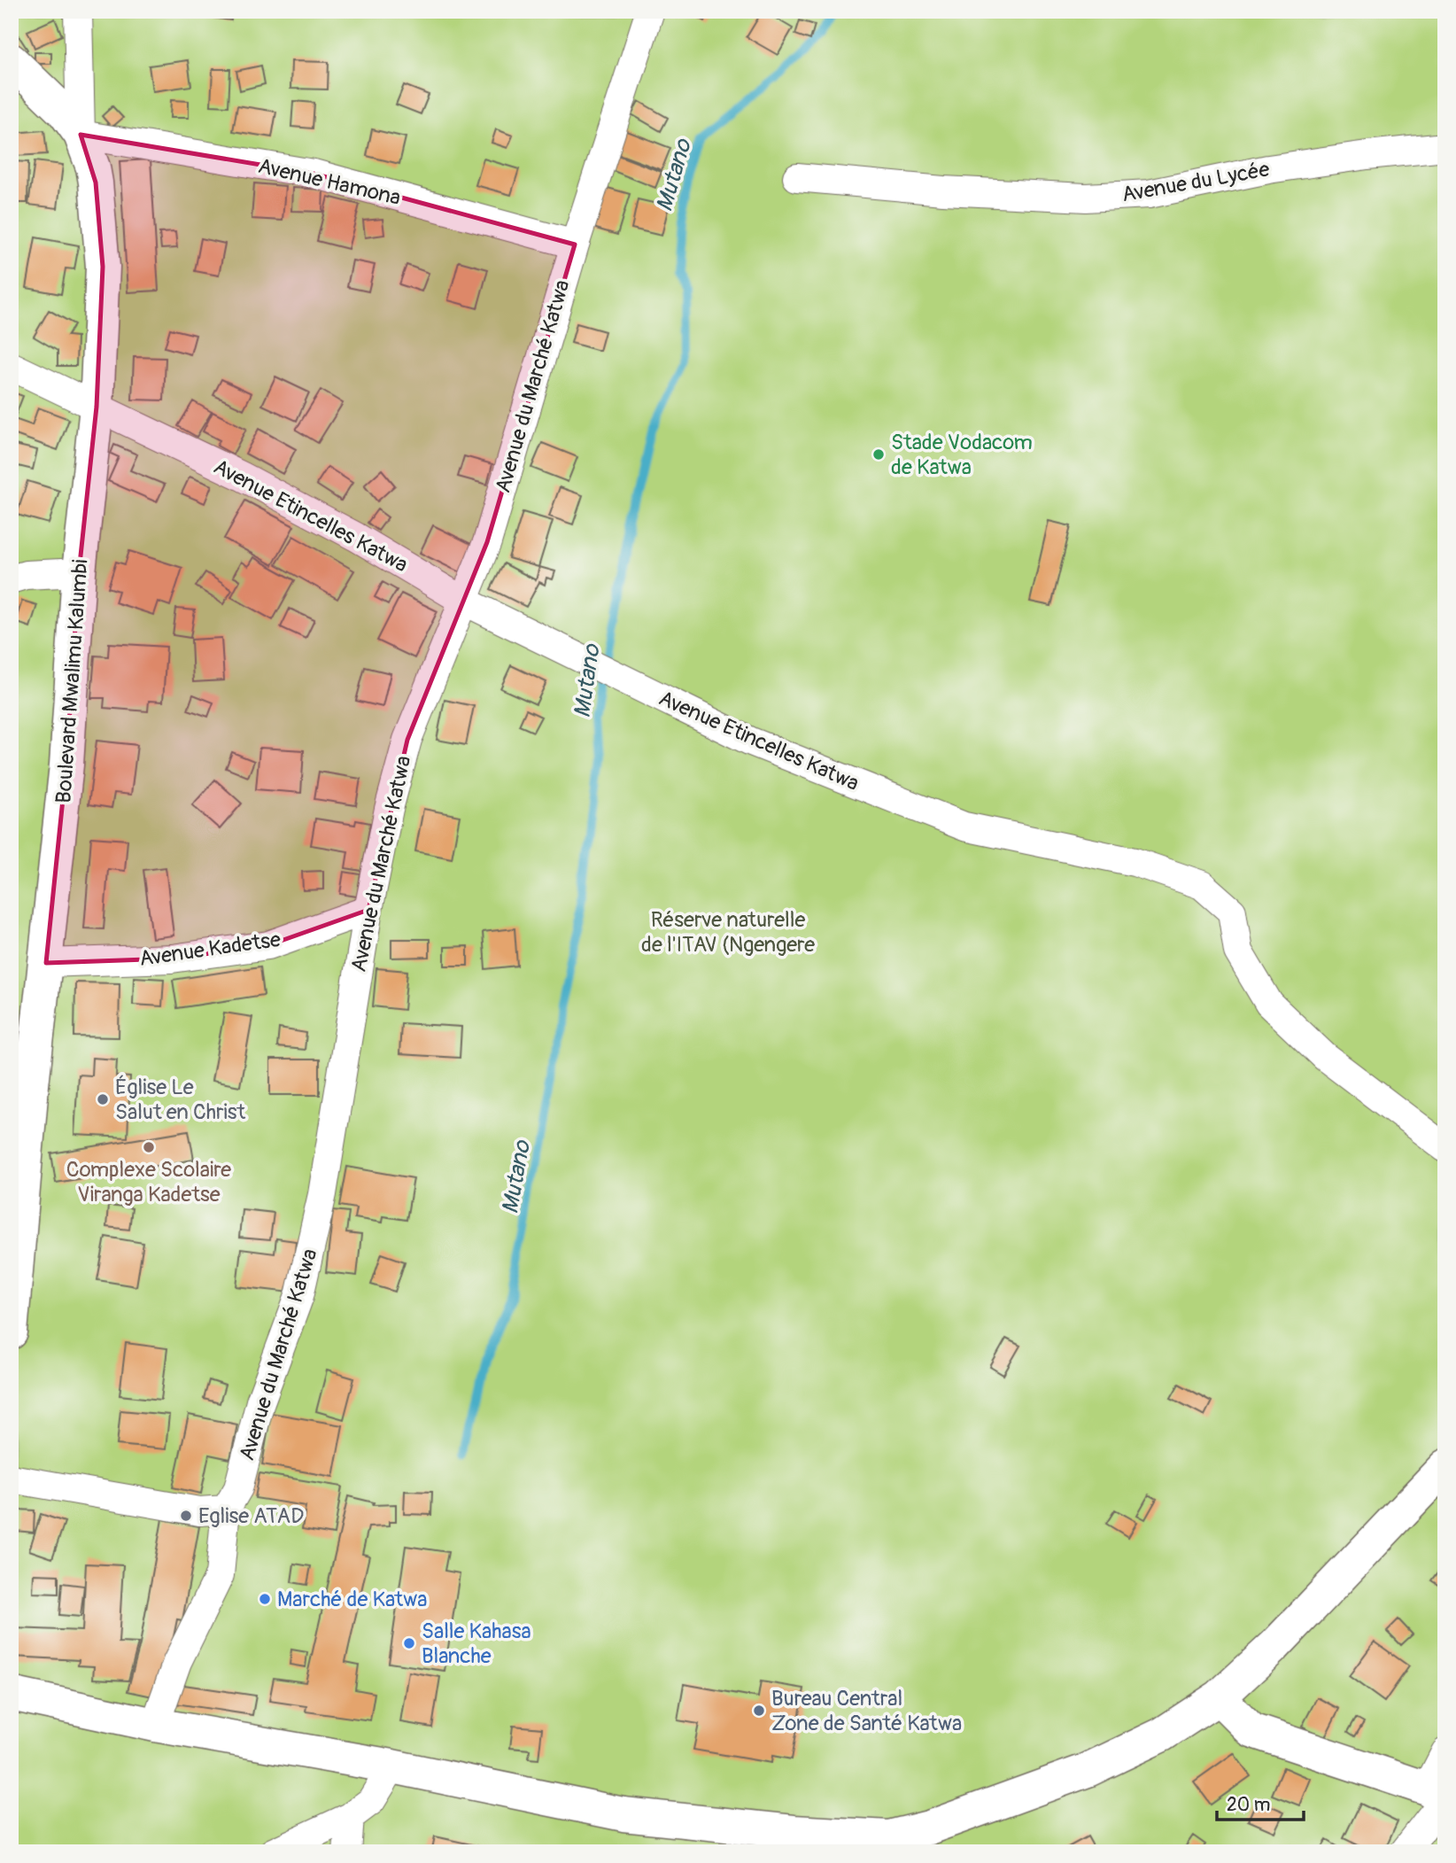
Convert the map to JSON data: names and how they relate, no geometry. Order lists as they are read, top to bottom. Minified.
{"streets":{"main road":["Boulevard Mwalimu Kalumbi"],"street":["Avenue Hamona","Avenue du Lycée","Avenue du Marché Katwa","Avenue Etincelles Katwa","Avenue Kadetse"]},"crossings":[["Avenue Hamona","Avenue du Marché Katwa"],["Avenue Hamona","Boulevard Mwalimu Kalumbi"],["Avenue du Marché Katwa","Avenue Etincelles Katwa"],["Avenue du Marché Katwa","Avenue Kadetse"],["Avenue Etincelles Katwa","Boulevard Mwalimu Kalumbi"],["Boulevard Mwalimu Kalumbi","Avenue Kadetse"]],"water":["Mutano"],"parks":["Réserve naturelle de l'ITAV (Ngengere"],"places":["Stade Vodacom de Katwa","Église Le Salut en Christ","Complexe Scolaire Viranga Kadetse","Eglise ATAD","Marché de Katwa","Salle Kahasa Blanche","Bureau Central Zone de Santé Katwa"],"scale_bar":"20 m"}
